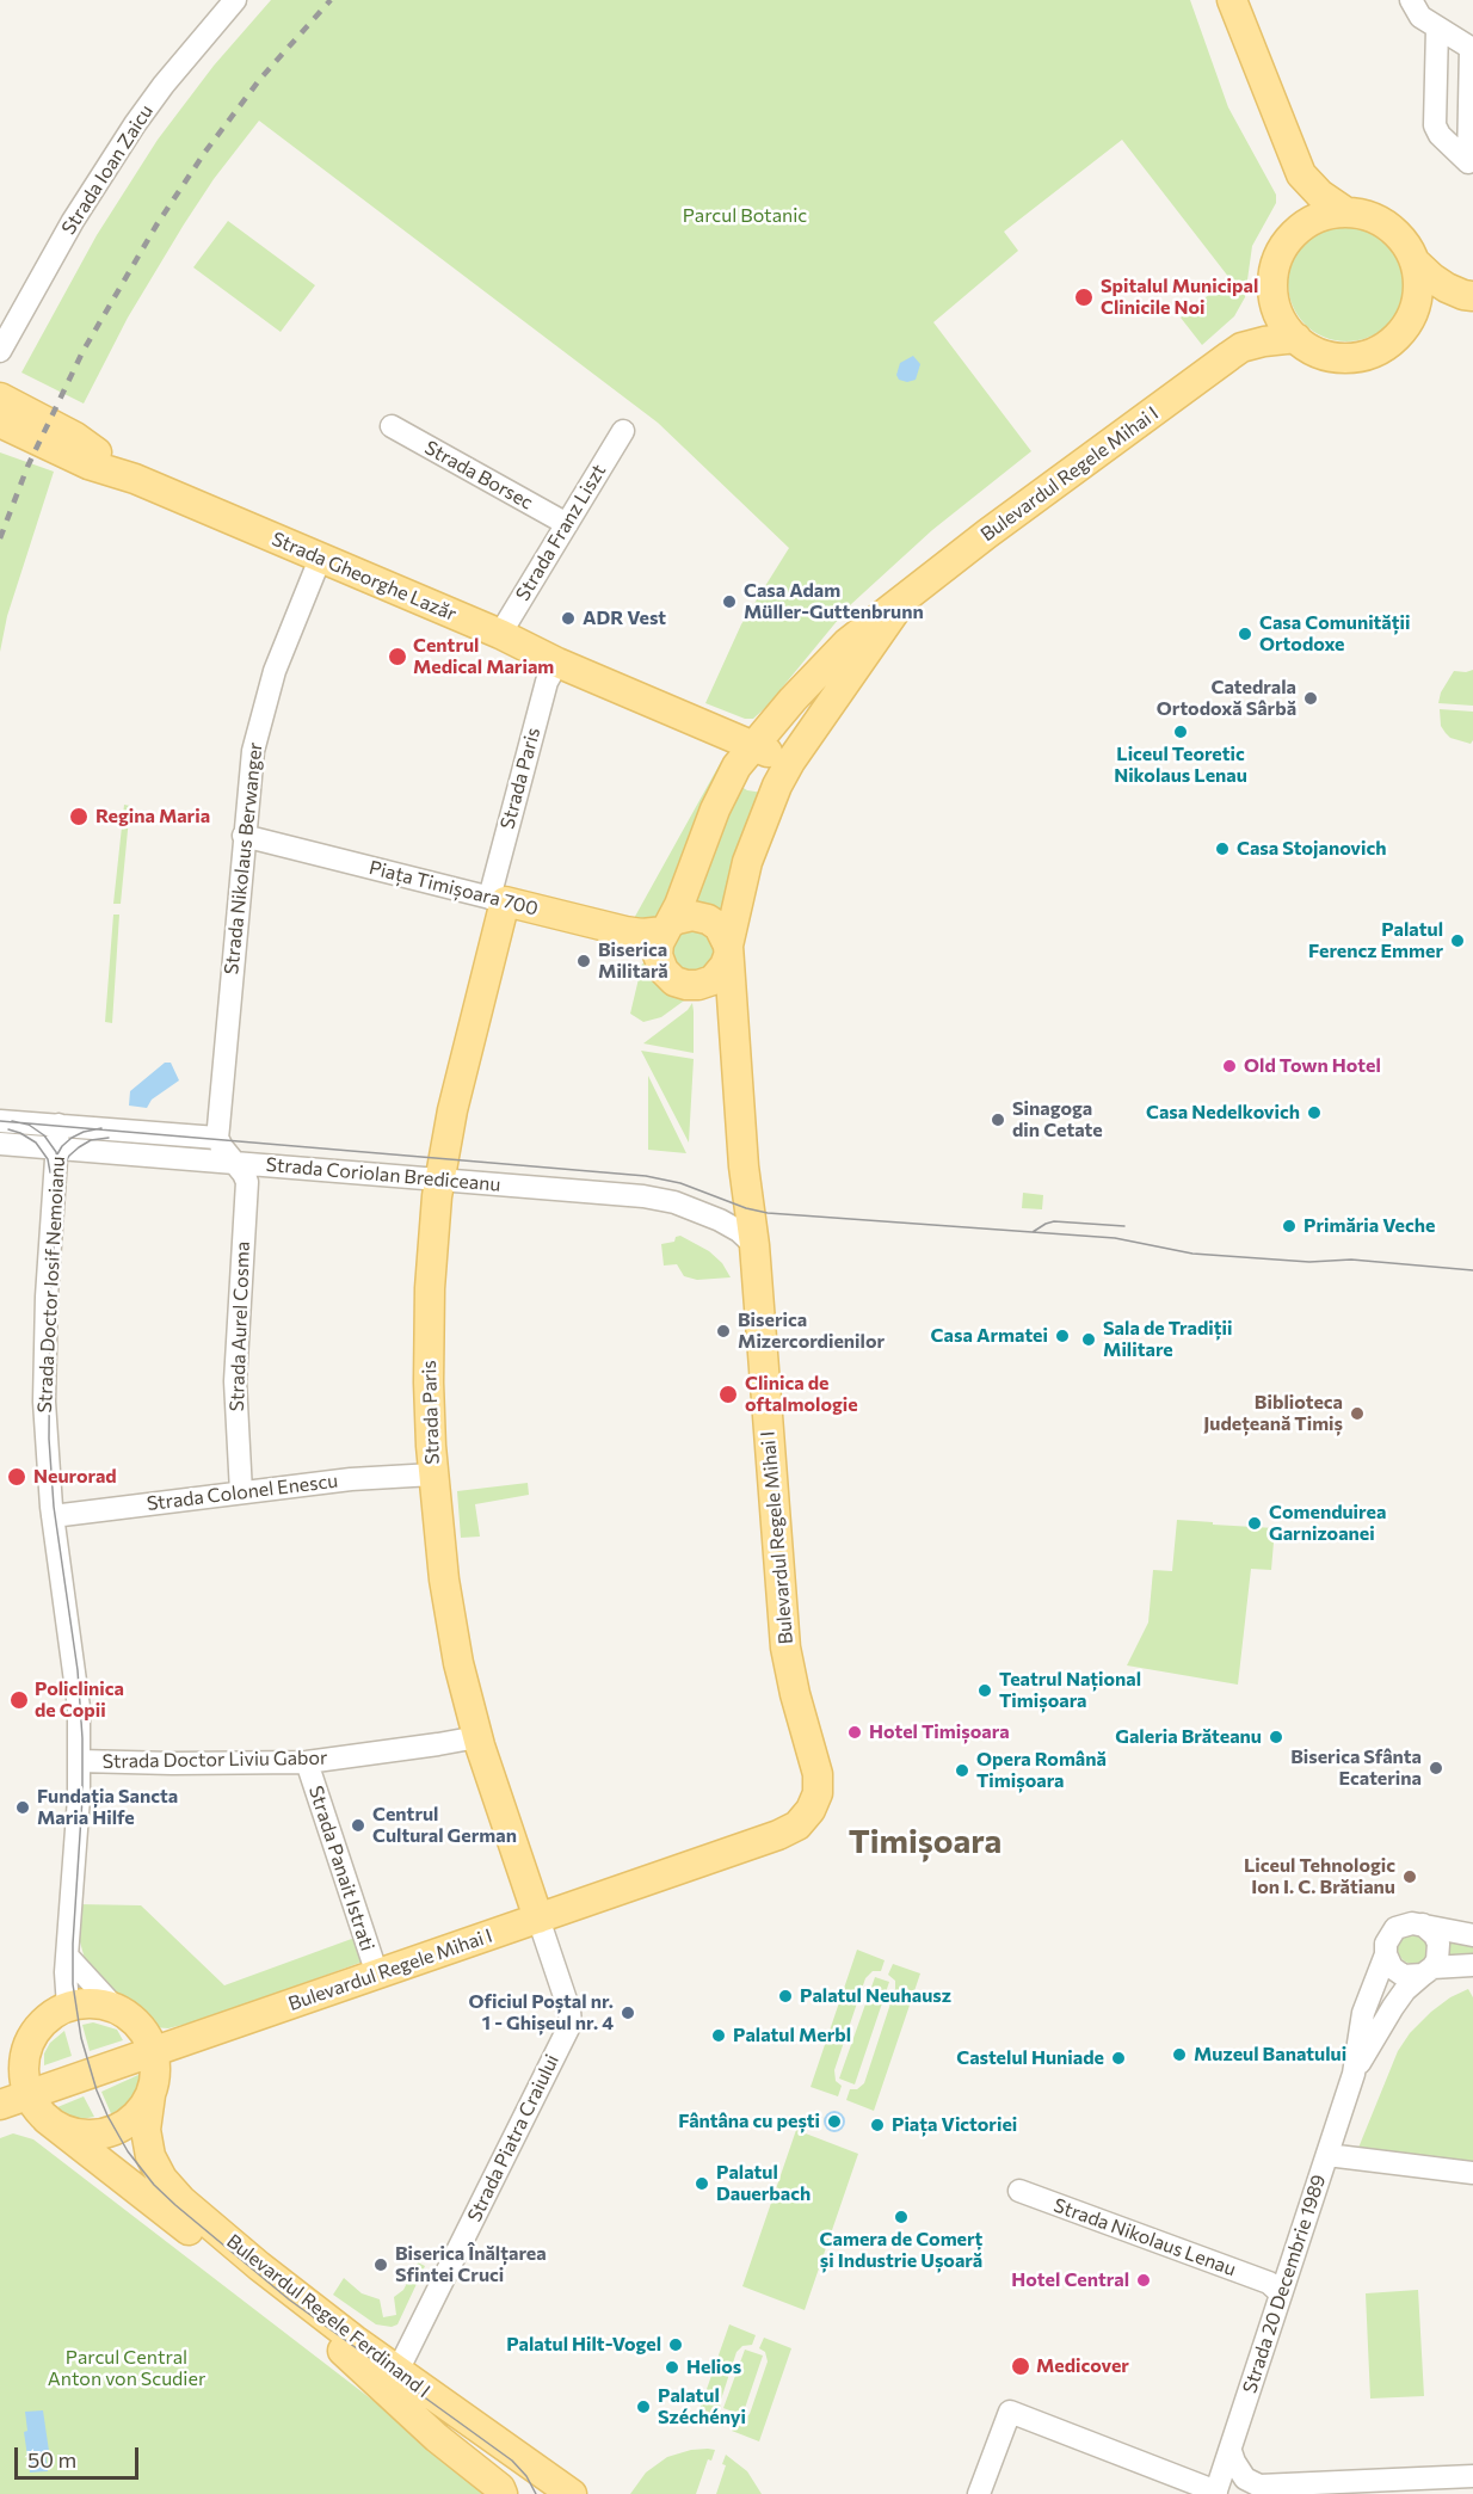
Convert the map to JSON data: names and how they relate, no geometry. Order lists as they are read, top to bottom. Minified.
{"streets":{"main road":["Bulevardul Regele Mihai I","Strada Gheorghe Lazăr","Strada Paris","Piața Timișoara 700","Bulevardul Regele Ferdinand I"],"street":["Strada Ioan Zaicu","Strada Borsec","Strada Franz Liszt","Strada Nikolaus Berwanger","Strada Coriolan Brediceanu","Strada Doctor Iosif Nemoianu","Strada Aurel Cosma","Strada Colonel Enescu","Strada Doctor Liviu Gabor","Strada Panait Istrati","Strada Piatra Craiului","Strada Nikolaus Lenau","Strada 20 Decembrie 1989"]},"crossings":[["Bulevardul Regele Mihai I","Strada Gheorghe Lazăr"],["Bulevardul Regele Mihai I","Strada Paris"],["Bulevardul Regele Mihai I","Piața Timișoara 700"],["Bulevardul Regele Mihai I","Strada Coriolan Brediceanu"],["Bulevardul Regele Mihai I","Strada Panait Istrati"],["Bulevardul Regele Mihai I","Strada Piatra Craiului"],["Bulevardul Regele Mihai I","Bulevardul Regele Ferdinand I"],["Strada Borsec","Strada Franz Liszt"],["Strada Franz Liszt","Strada Gheorghe Lazăr"],["Strada Gheorghe Lazăr","Strada Paris"],["Strada Gheorghe Lazăr","Strada Nikolaus Berwanger"],["Strada Paris","Piața Timișoara 700"],["Strada Paris","Strada Coriolan Brediceanu"],["Strada Paris","Strada Colonel Enescu"],["Strada Paris","Strada Doctor Liviu Gabor"],["Strada Paris","Strada Piatra Craiului"],["Strada Nikolaus Berwanger","Piața Timișoara 700"],["Strada Coriolan Brediceanu","Strada Doctor Iosif Nemoianu"],["Strada Coriolan Brediceanu","Strada Aurel Cosma"],["Strada Doctor Iosif Nemoianu","Strada Colonel Enescu"],["Strada Doctor Iosif Nemoianu","Strada Doctor Liviu Gabor"],["Strada Aurel Cosma","Strada Colonel Enescu"],["Strada Doctor Liviu Gabor","Strada Panait Istrati"],["Strada Piatra Craiului","Bulevardul Regele Ferdinand I"],["Strada Nikolaus Lenau","Strada 20 Decembrie 1989"]],"districts":["Timișoara"],"parks":["Parcul Botanic","Parcul Central Anton von Scudier"],"places":["Spitalul Municipal Clinicile Noi","Casa Adam Müller-Guttenbrunn","ADR Vest","Casa Comunității Ortodoxe","Centrul Medical Mariam","Catedrala Ortodoxă Sârbă","Liceul Teoretic Nikolaus Lenau","Regina Maria","Casa Stojanovich","Palatul Ferencz Emmer","Biserica Militară","Old Town Hotel","Casa Nedelkovich","Sinagoga din Cetate","Primăria Veche","Biserica Mizercordienilor","Casa Armatei","Sala de Tradiții Militare","Clinica de oftalmologie","Biblioteca Județeană Timiș","Neurorad","Comenduirea Garnizoanei","Teatrul Național Timișoara","Policlinica de Copii","Hotel Timișoara","Galeria Brăteanu","Biserica Sfânta Ecaterina","Opera Română Timișoara","Fundația Sancta Maria Hilfe","Centrul Cultural German","Liceul Tehnologic Ion I. C. Brătianu","Palatul Neuhausz","Oficiul Poștal nr. 1 - Ghișeul nr. 4","Palatul Merbl","Muzeul Banatului","Castelul Huniade","Fântâna cu pești","Piața Victoriei","Palatul Dauerbach","Camera de Comerț și Industrie Ușoară","Biserica Înălțarea Sfintei Cruci","Hotel Central","Palatul Hilt-Vogel","Medicover","Helios","Palatul Széchényi"],"scale_bar":"50 m"}
